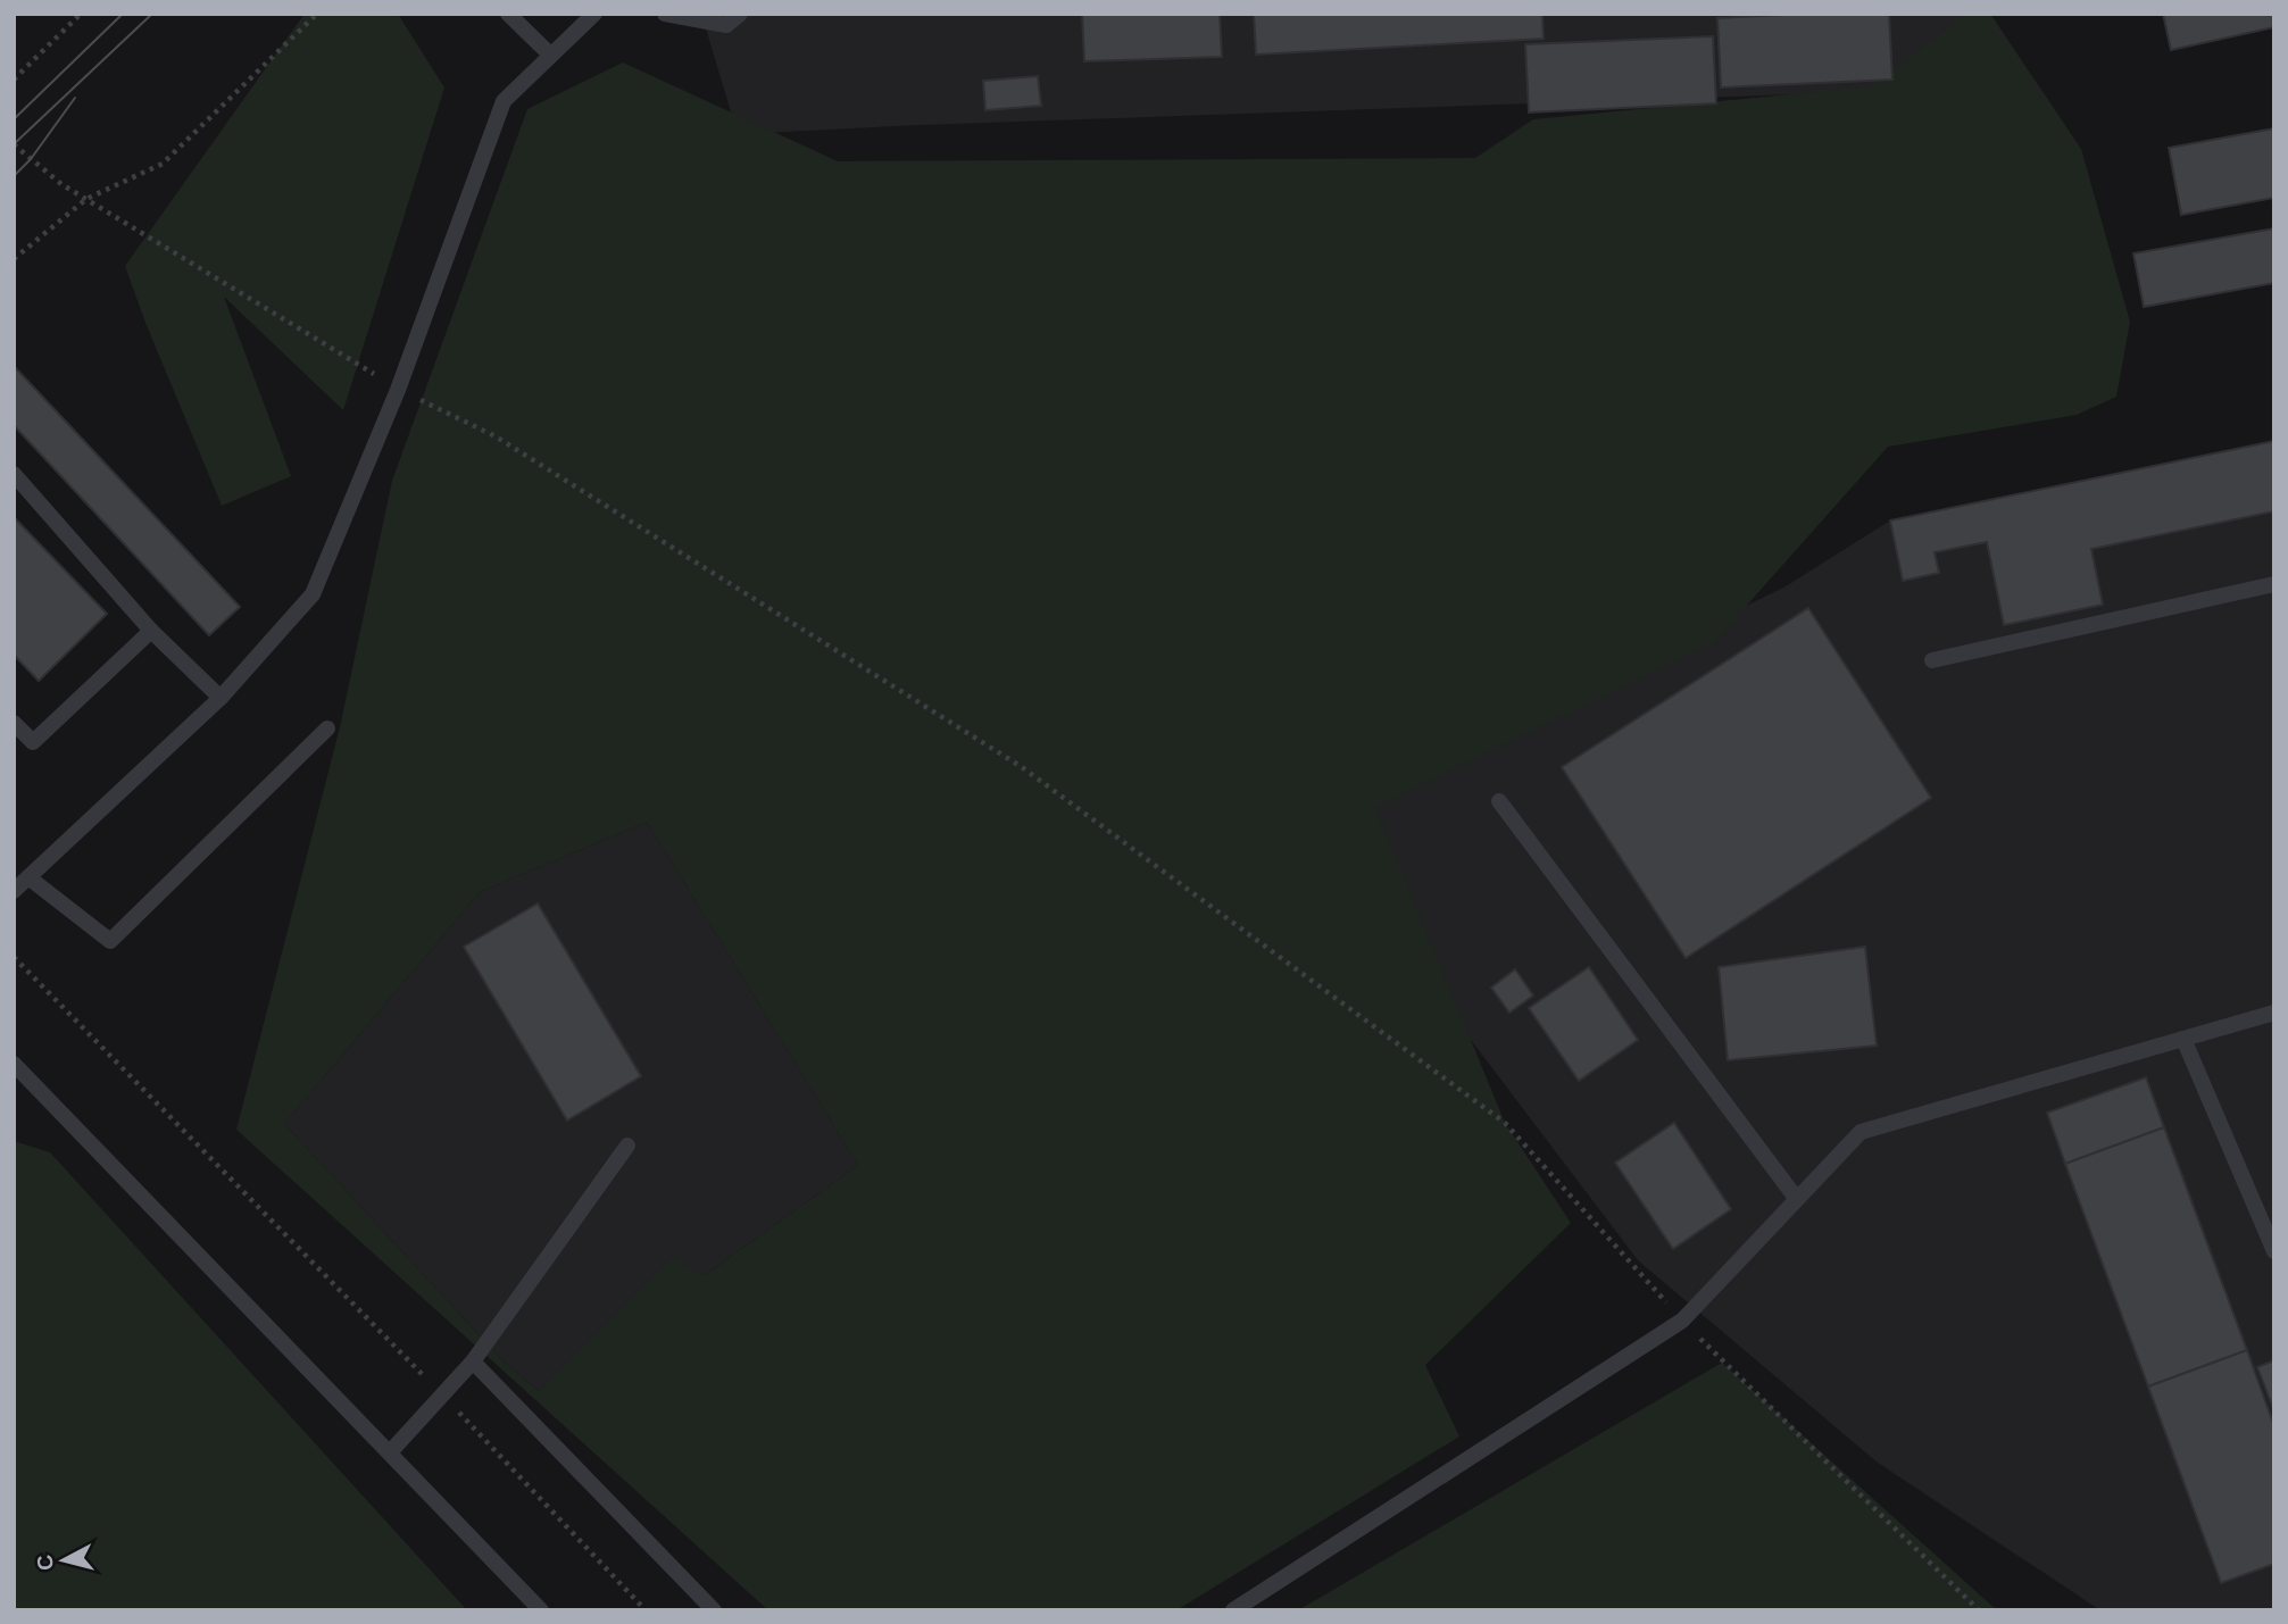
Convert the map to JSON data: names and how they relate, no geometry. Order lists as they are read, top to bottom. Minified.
{"north":"left"}
